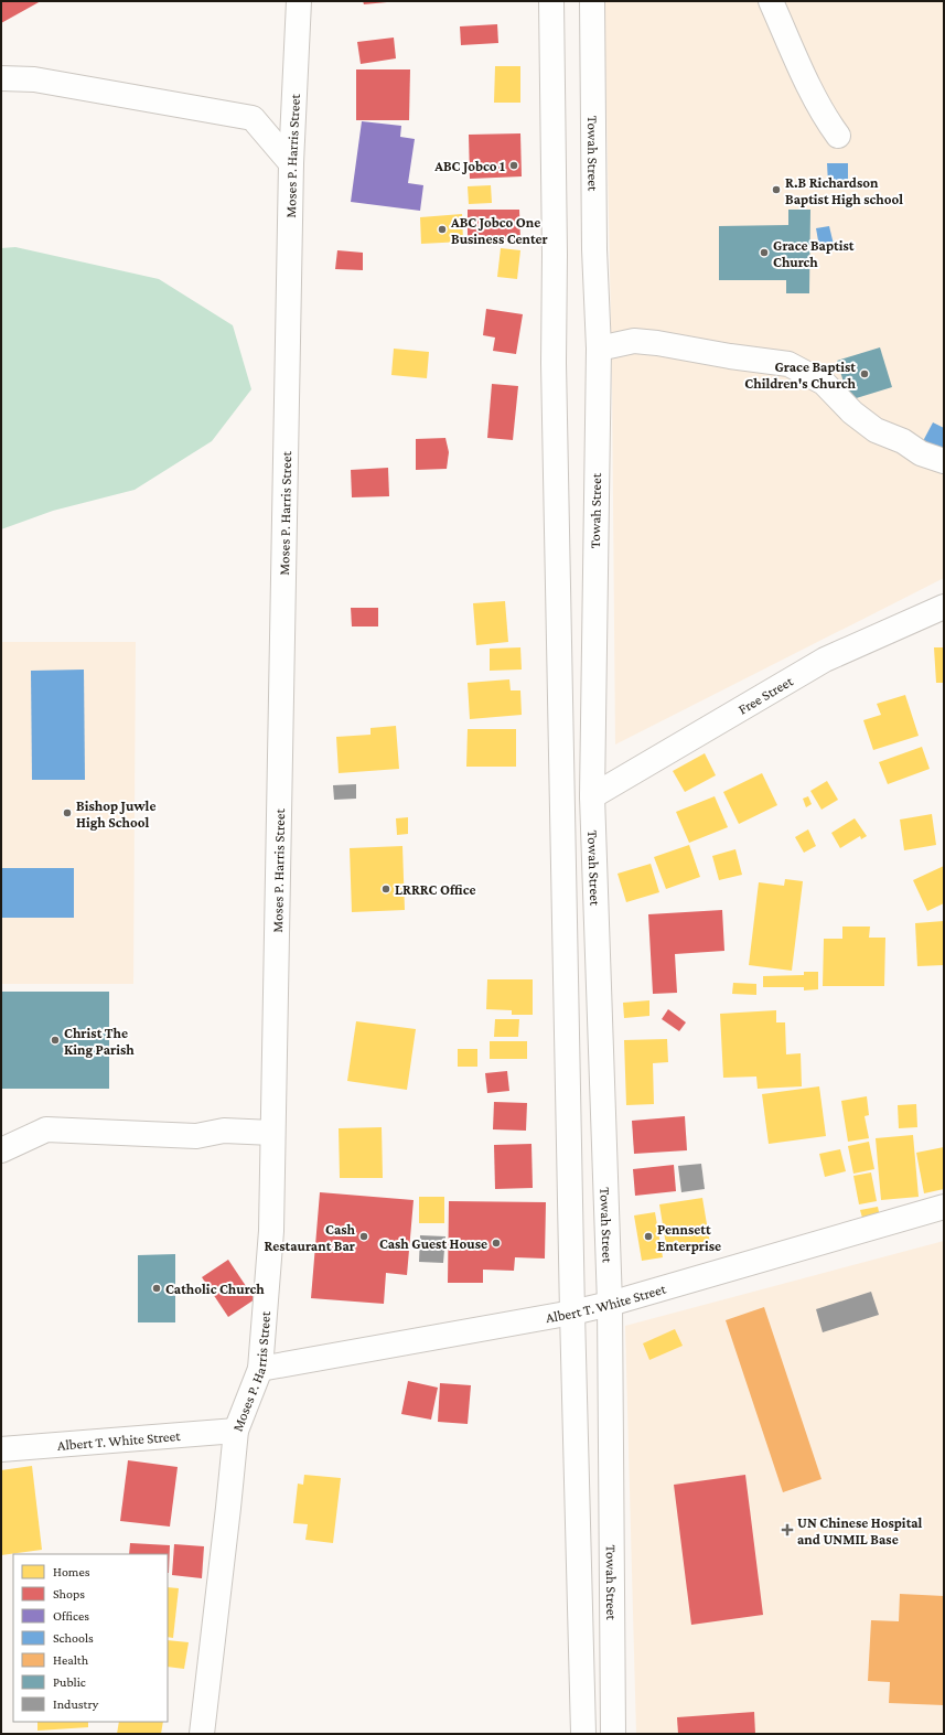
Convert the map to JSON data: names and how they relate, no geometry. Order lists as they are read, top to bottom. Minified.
{"streets":{"main road":["Towah Street","Moses P. Harris Street","Free Street","Albert T. White Street"]},"crossings":[["Towah Street","Free Street"],["Towah Street","Albert T. White Street"],["Moses P. Harris Street","Albert T. White Street"]],"places":{"other":["ABC Jobco 1","R.B Richardson Baptist High school","ABC Jobco One Business Center","Grace Baptist Church","Grace Baptist Children's Church","Bishop Juwle High School","LRRRC Office","Christ The King Parish","Cash Restaurant Bar","Pennsett Enterprise","Cash Guest House","Catholic Church"],"health":["UN Chinese Hospital and UNMIL Base"]},"legend":["Homes","Shops","Offices","Schools","Health","Public","Industry"]}
